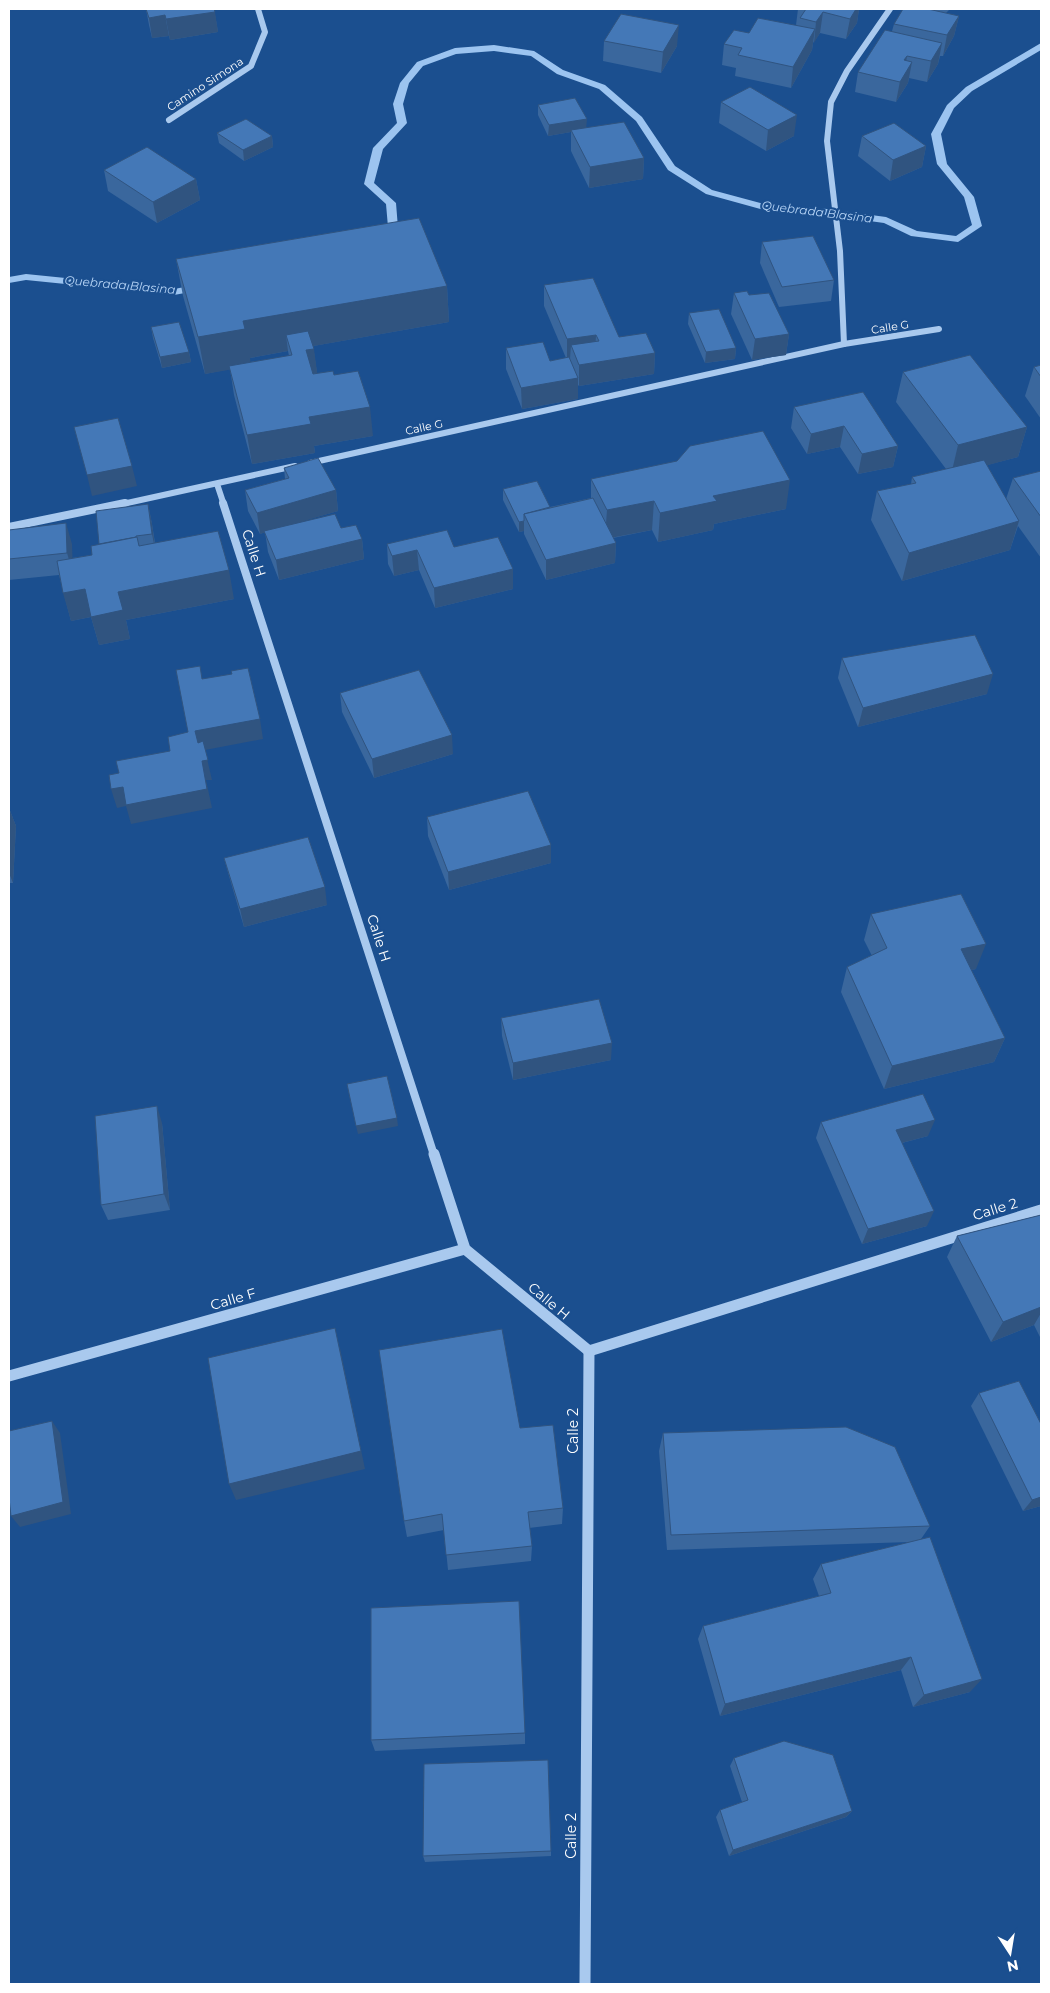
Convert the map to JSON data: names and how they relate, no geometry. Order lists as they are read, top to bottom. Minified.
{"streets":{"street":["Camino Simona","Calle G","Calle H","Calle 2","Calle F"]},"crossings":[["Calle G","Calle H"],["Calle H","Calle 2"],["Calle H","Calle F"]],"water":["Quebrada Blasina"],"north":"bottom"}
